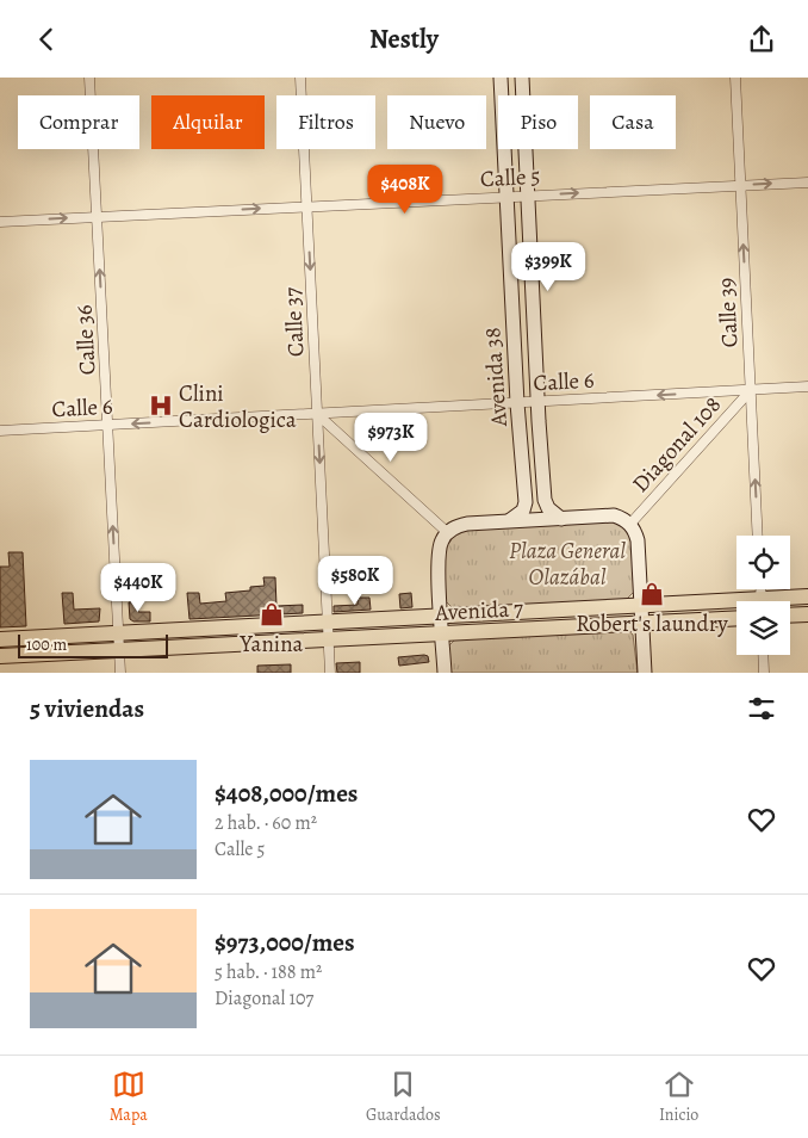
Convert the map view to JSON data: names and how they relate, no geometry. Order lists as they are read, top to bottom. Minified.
{"streets":{"main road":["Avenida 38","Avenida 7"],"street":["Calle 5","Calle 39","Calle 37","Calle 36","Calle 6","Diagonal 108"]},"crossings":[["Calle 5","Calle 39"],["Calle 5","Calle 37"],["Calle 5","Calle 36"],["Calle 5","Avenida 38"],["Calle 39","Calle 6"],["Calle 39","Diagonal 108"],["Calle 37","Calle 6"],["Calle 37","Avenida 7"],["Calle 36","Calle 6"],["Calle 36","Avenida 7"],["Avenida 38","Calle 6"],["Calle 6","Diagonal 108"]],"one_way":["Calle 5","Calle 39","Calle 37","Calle 36","Calle 6"],"parks":["Plaza General Olazábal"],"places":{"hospital":["Clini Cardiologica"],"shop":["Robert's laundry","Yanina"]},"scale_bar":"100 m","page":{"header":"Nestly","chip":["Comprar","Alquilar","Filtros","Nuevo","Piso","Casa"],"price":["$408K","$399K","$973K","$580K","$440K"],"scale":"100 m","heading":"5 viviendas","list":[{"name":"$408,000/mes","note":"2 hab. · 60 m² · Calle 5"},{"name":"$973,000/mes","note":"5 hab. · 188 m² · Diagonal 107"}],"tabs":["Mapa","Guardados","Inicio"]}}
